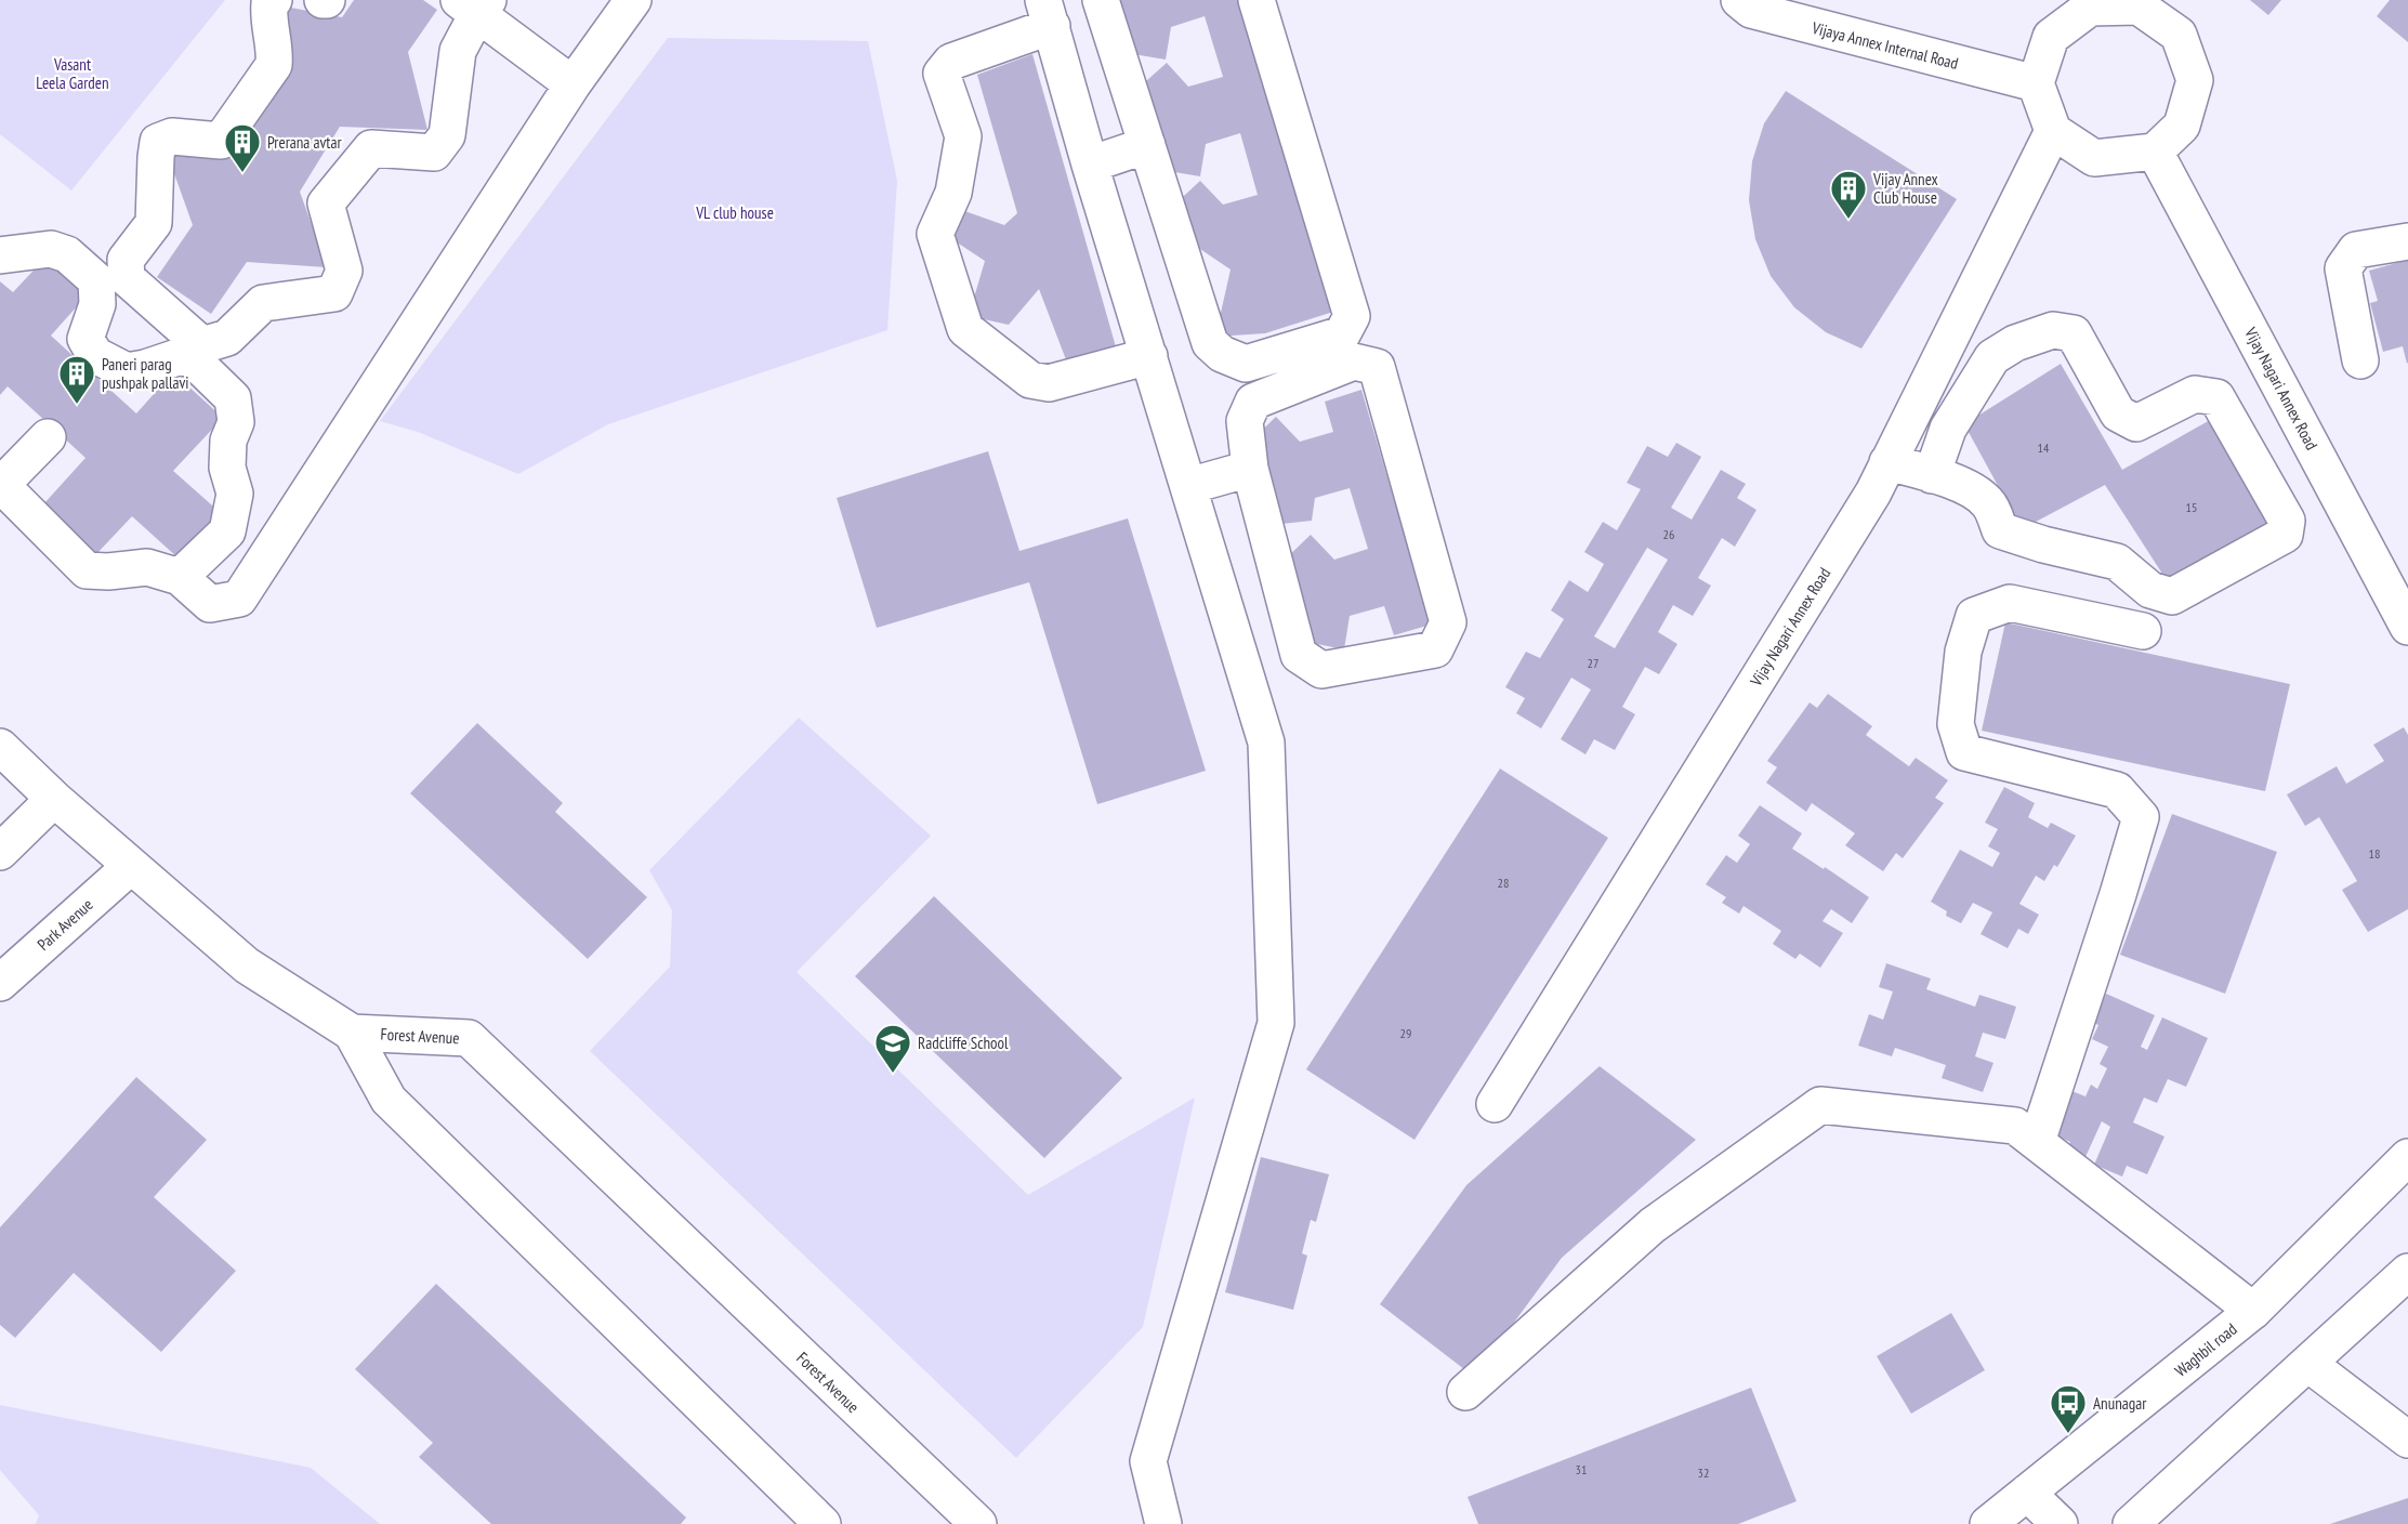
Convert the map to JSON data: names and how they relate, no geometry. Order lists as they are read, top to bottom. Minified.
{"streets":{"street":["Vijaya Annex Internal Road","Vijay Nagari Annex Road","Park Avenue","Forest Avenue","Waghbil road"]},"crossings":[["Vijaya Annex Internal Road","Vijay Nagari Annex Road"]],"parks":["Vasant Leela Garden","VL club house"],"places":{"building":["Prerana avtar","Vijay Annex Club House","Paneri parag pushpak pallavi"],"school or university":["Radcliffe School"],"bus stop":["Anunagar"]},"house_numbers":["14","15","26","27","18","28","29","31","32"]}
